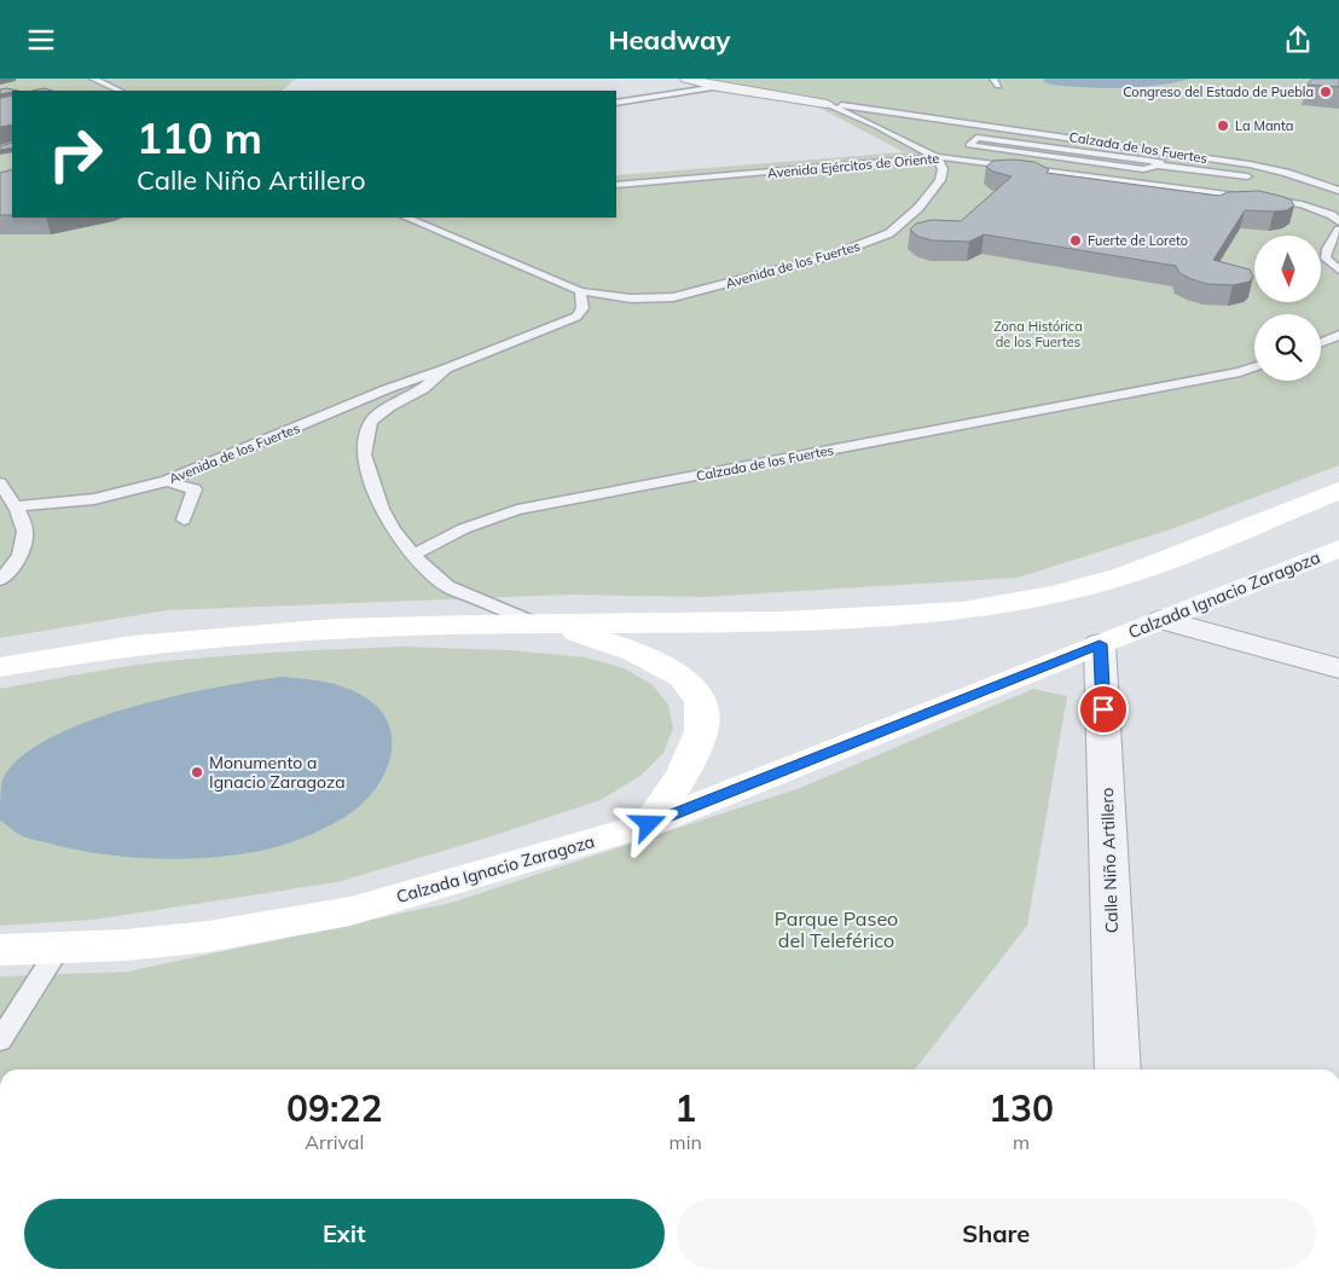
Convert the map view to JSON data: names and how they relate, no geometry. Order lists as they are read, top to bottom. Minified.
{"streets":{"main road":["Calzada Ignacio Zaragoza"],"street":["Calzada de los Fuertes","Calle Niño Artillero"],"lane":["Avenida Ejércitos de Oriente","Avenida de los Fuertes"]},"crossings":[["Calzada de los Fuertes","Avenida de los Fuertes"],["Avenida Ejércitos de Oriente","Avenida de los Fuertes"],["Calzada Ignacio Zaragoza","Calle Niño Artillero"]],"parks":["Zona Histórica de los Fuertes","Parque Paseo del Teleférico"],"places":["Congreso del Estado de Puebla","La Manta","Fuerte de Loreto","Monumento a Ignacio Zaragoza"],"north":"bottom","page":{"header":"Headway","turn":["110 m","Calle Niño Artillero"],"eta":["09:22","Arrival","1","min","130","m"],"buttons":["Exit","Share"]}}
